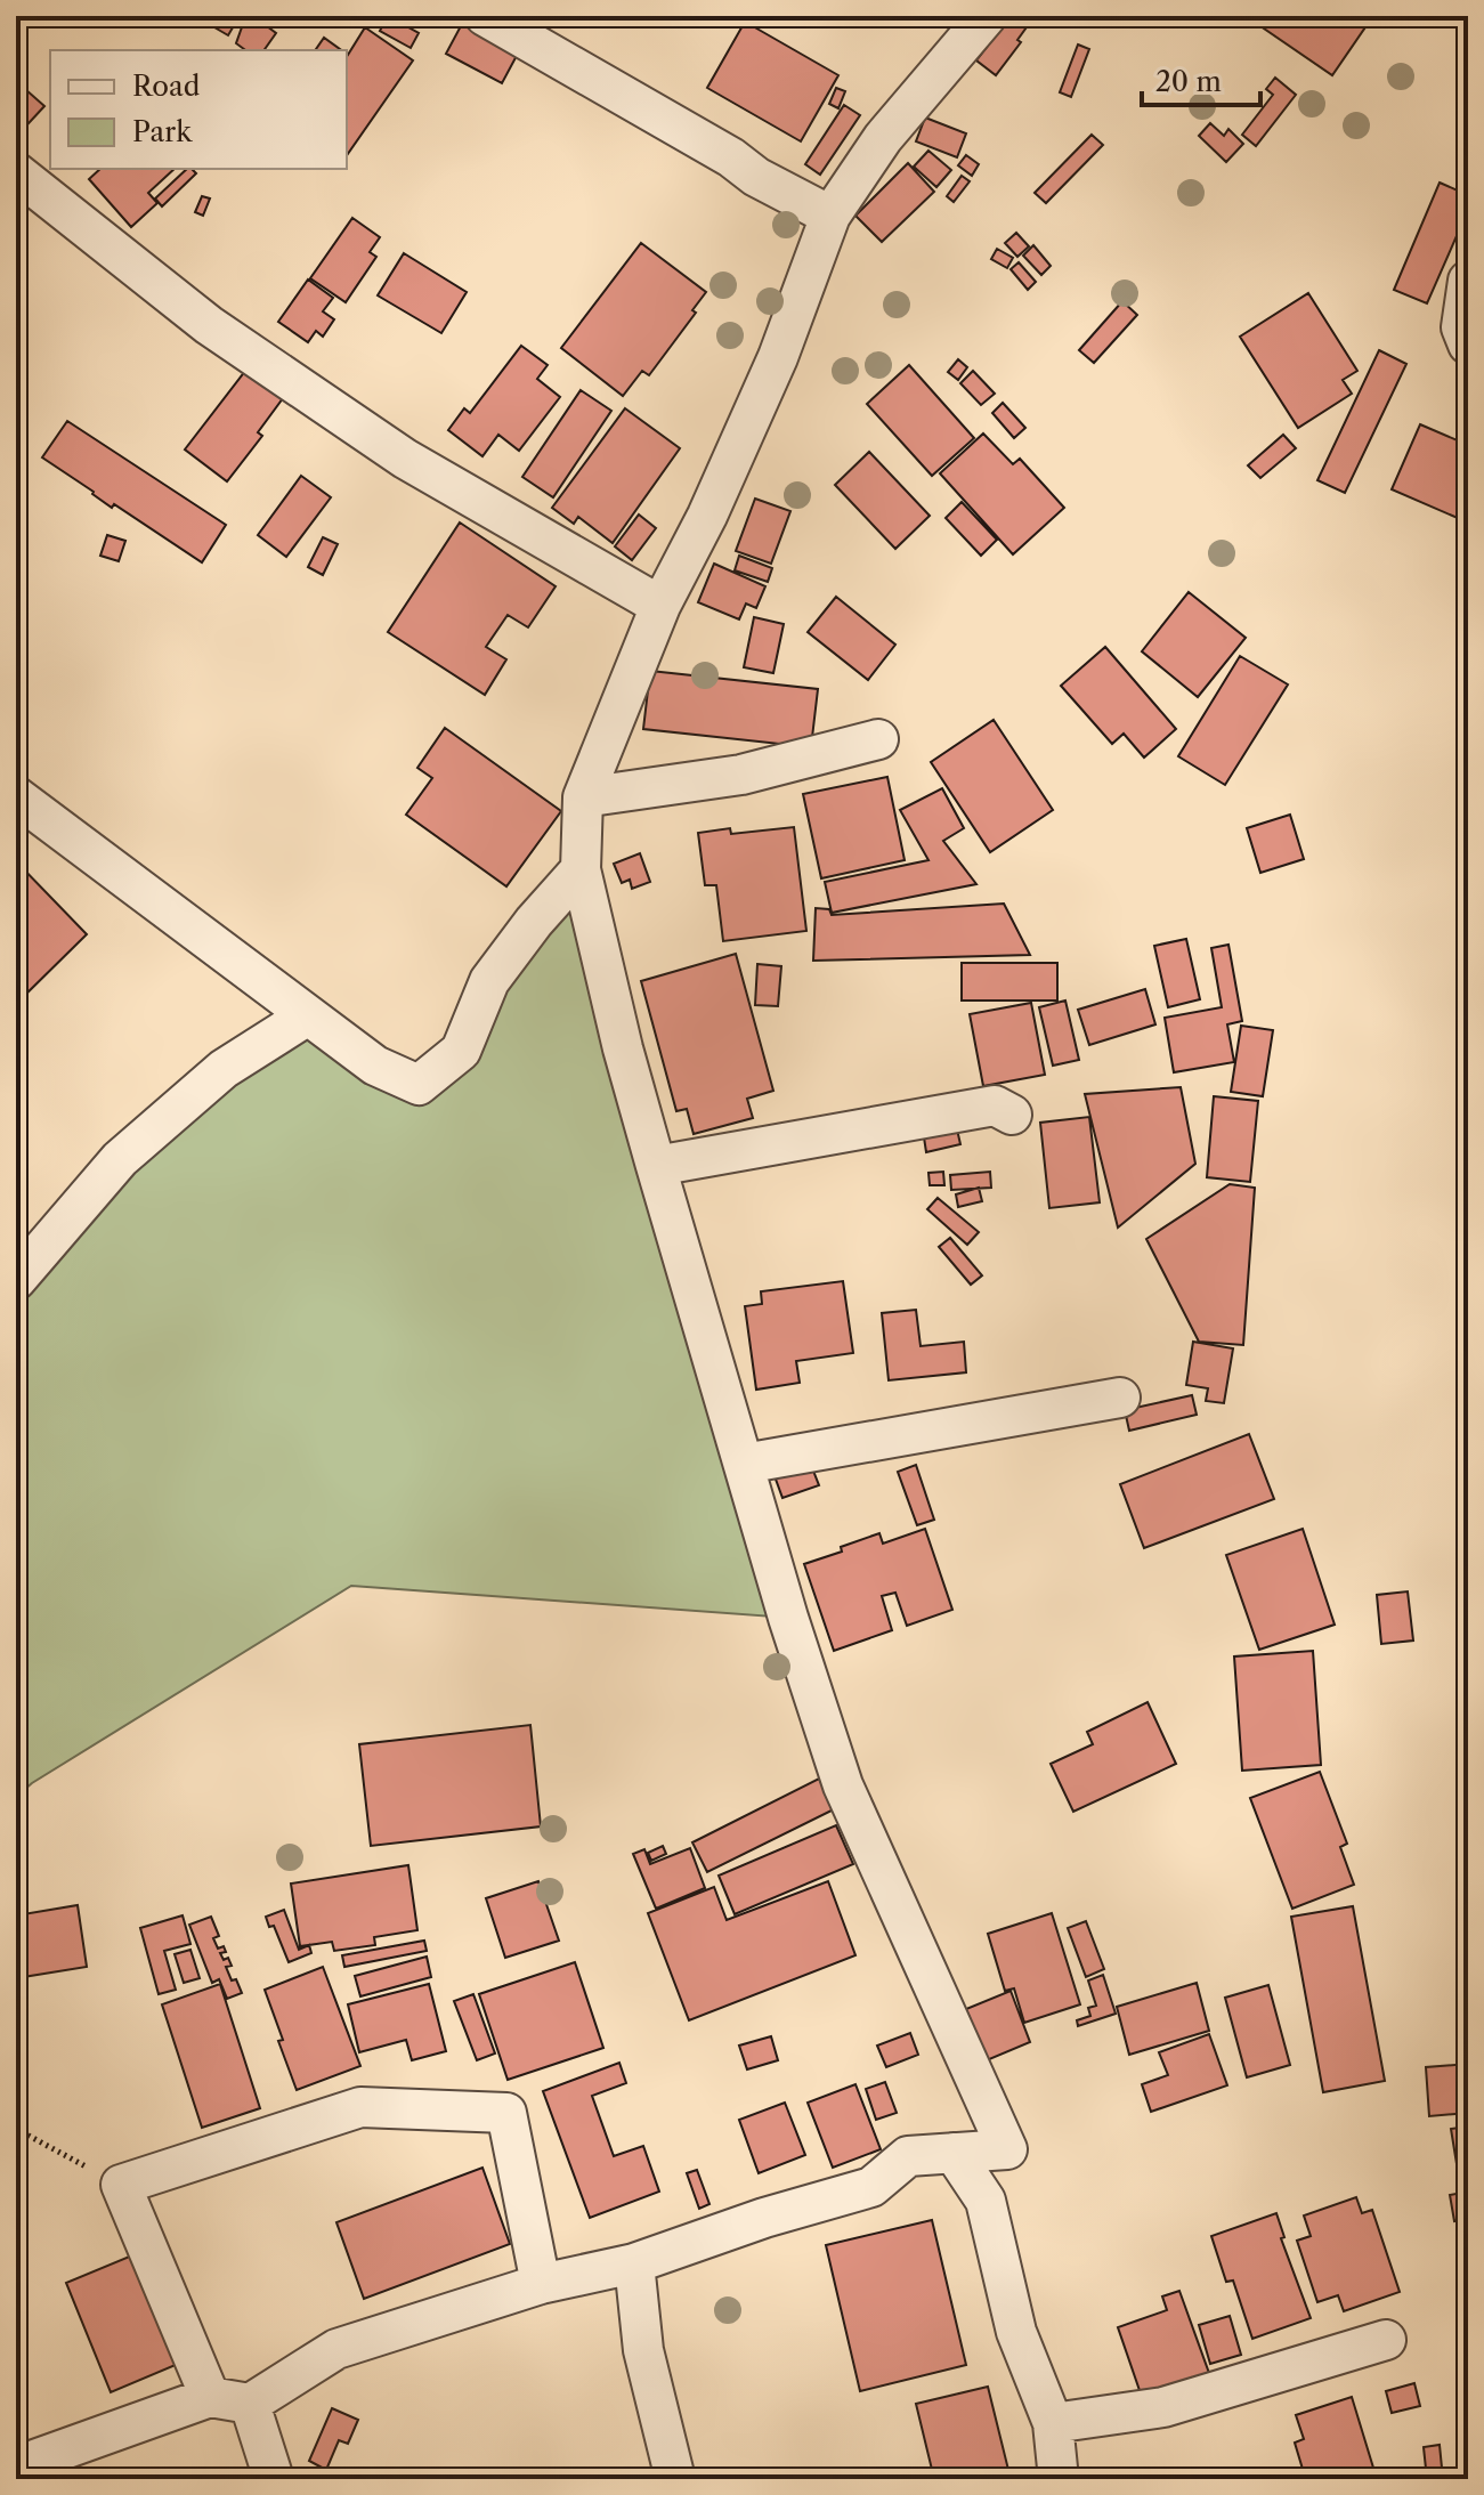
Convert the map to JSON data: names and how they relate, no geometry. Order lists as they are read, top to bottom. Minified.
{"legend":["Road","Park"],"scale_bar":"20 m"}
